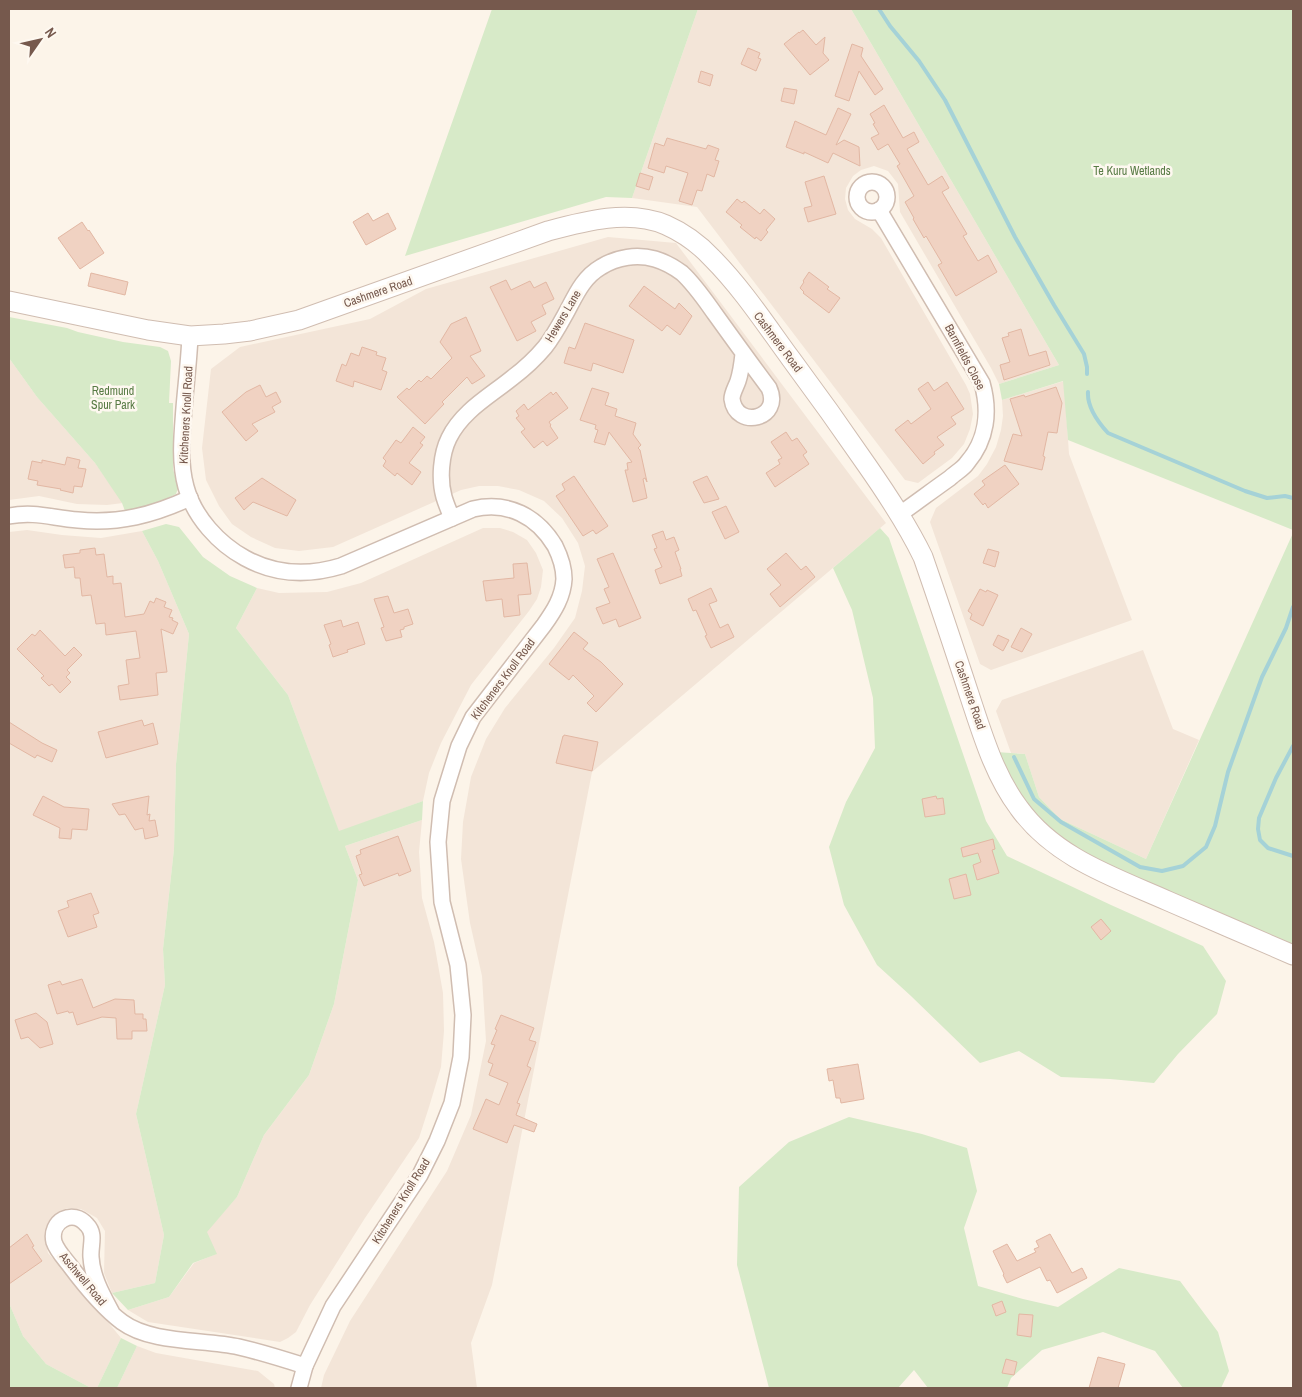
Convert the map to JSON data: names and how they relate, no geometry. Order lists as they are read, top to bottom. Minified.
{"streets":{"street":["Cashmere Road","Hewers Lane","Barnfields Close","Kitcheners Knoll Road","Aschwell Road"]},"crossings":[["Cashmere Road","Barnfields Close"],["Cashmere Road","Kitcheners Knoll Road"],["Hewers Lane","Kitcheners Knoll Road"],["Kitcheners Knoll Road","Aschwell Road"]],"parks":["Te Kuru Wetlands","Redmund Spur Park"],"north":"top right"}
